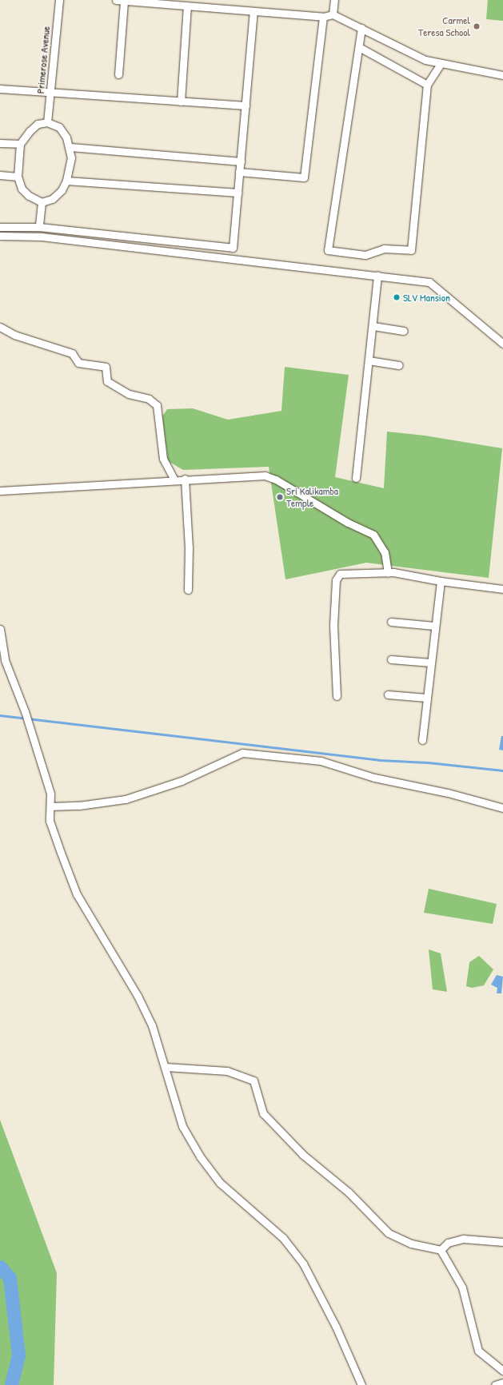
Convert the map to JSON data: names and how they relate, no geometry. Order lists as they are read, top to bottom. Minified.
{"streets":{"street":["Primerose Avenue"]},"places":["Carmel Teresa School","SLV Mansion","Sri Kalikamba Temple"]}
